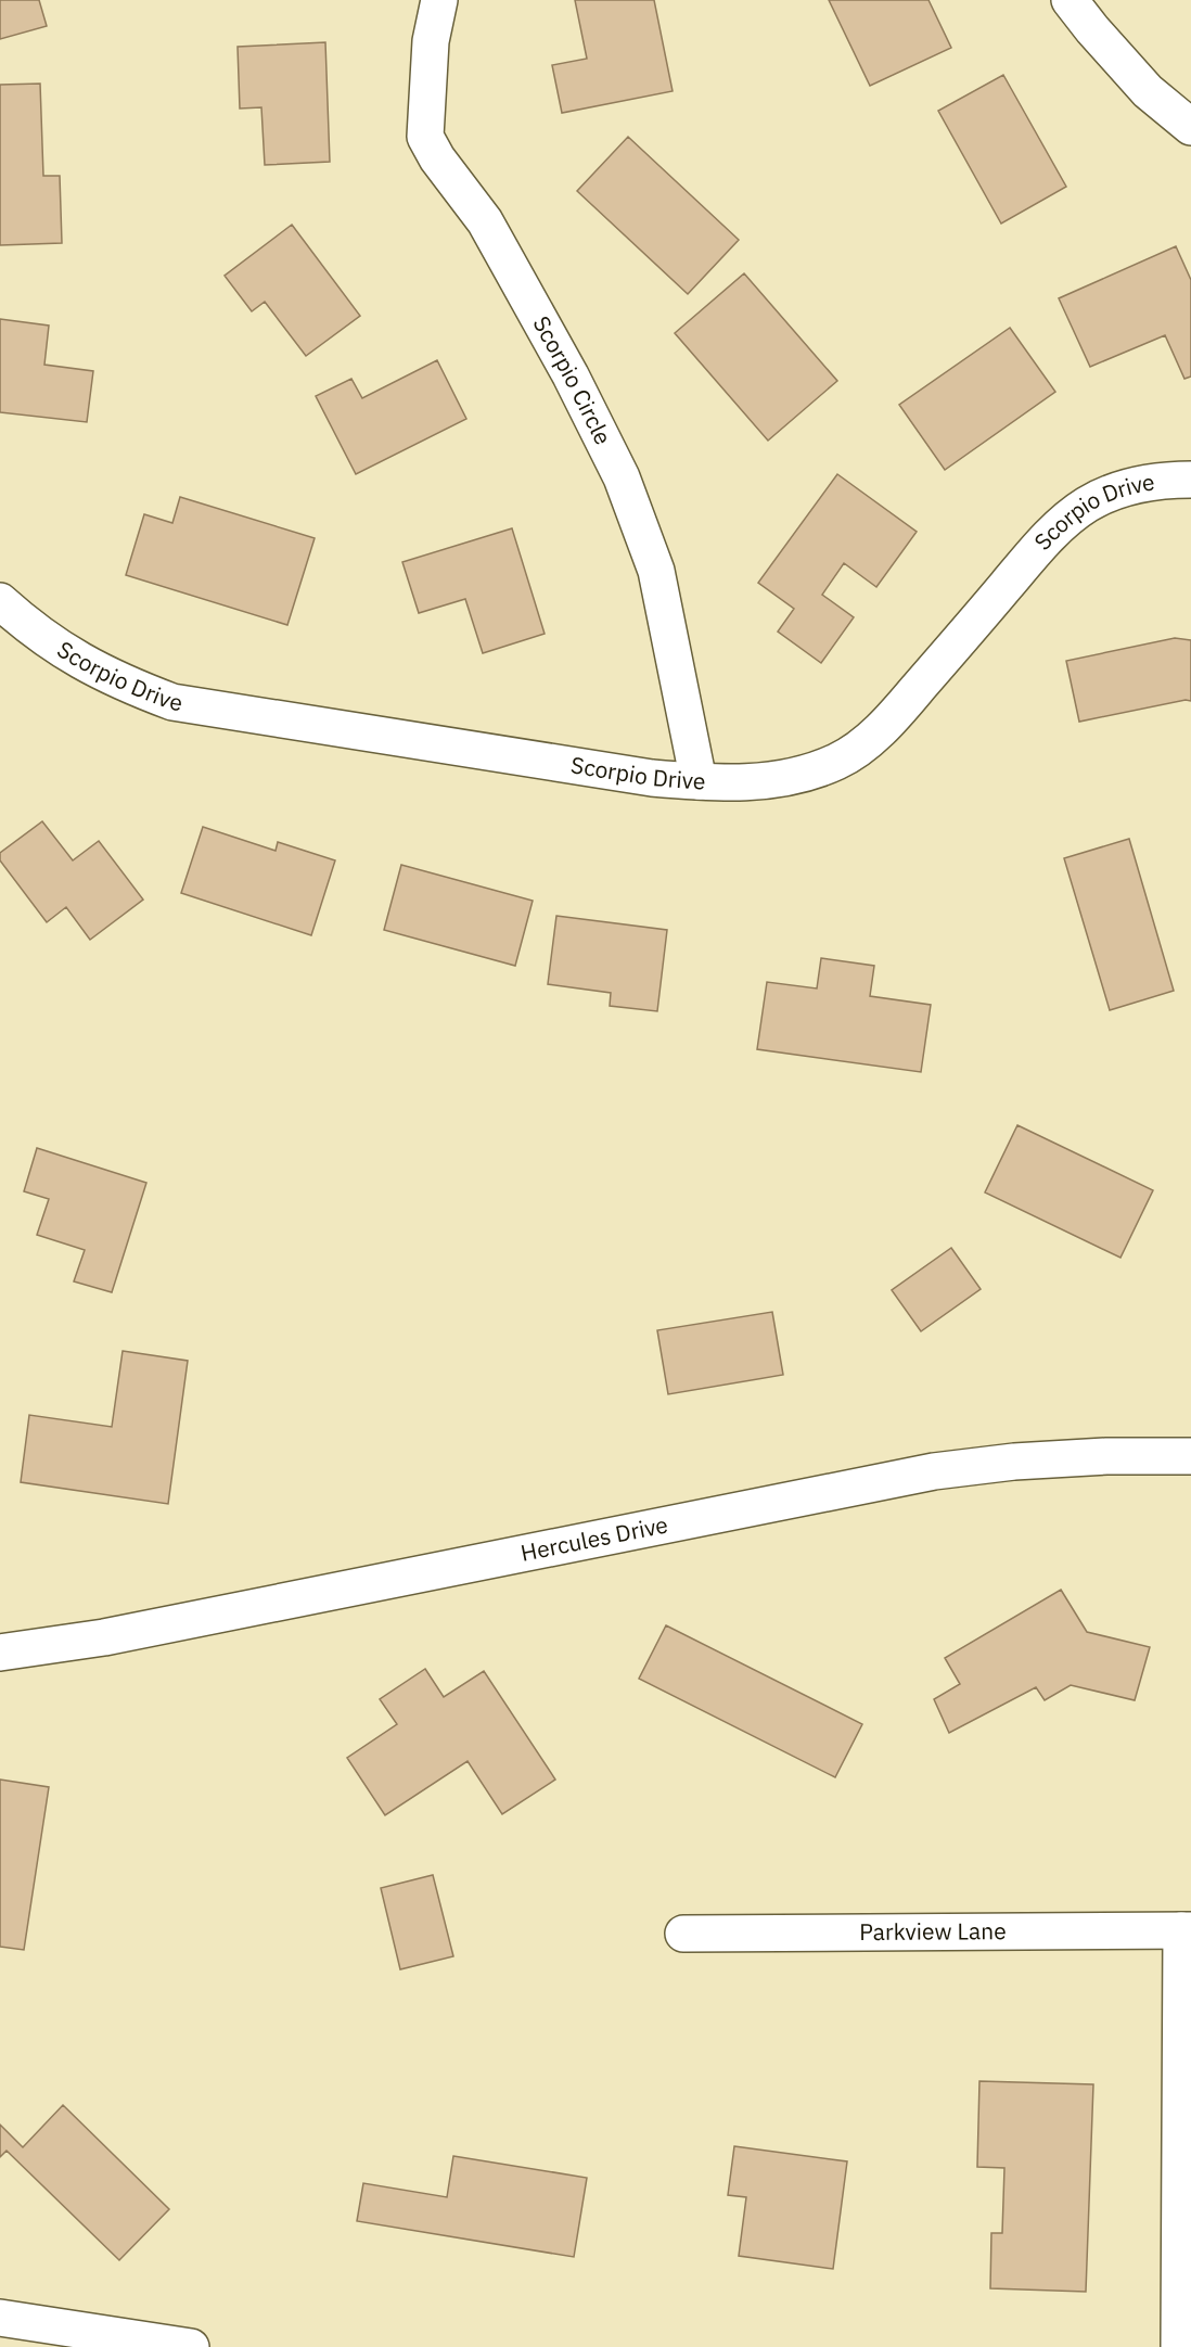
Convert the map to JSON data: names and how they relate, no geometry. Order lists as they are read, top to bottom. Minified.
{"streets":{"street":["Scorpio Circle","Scorpio Drive","Hercules Drive","Parkview Lane"]},"crossings":[["Scorpio Circle","Scorpio Drive"]]}
